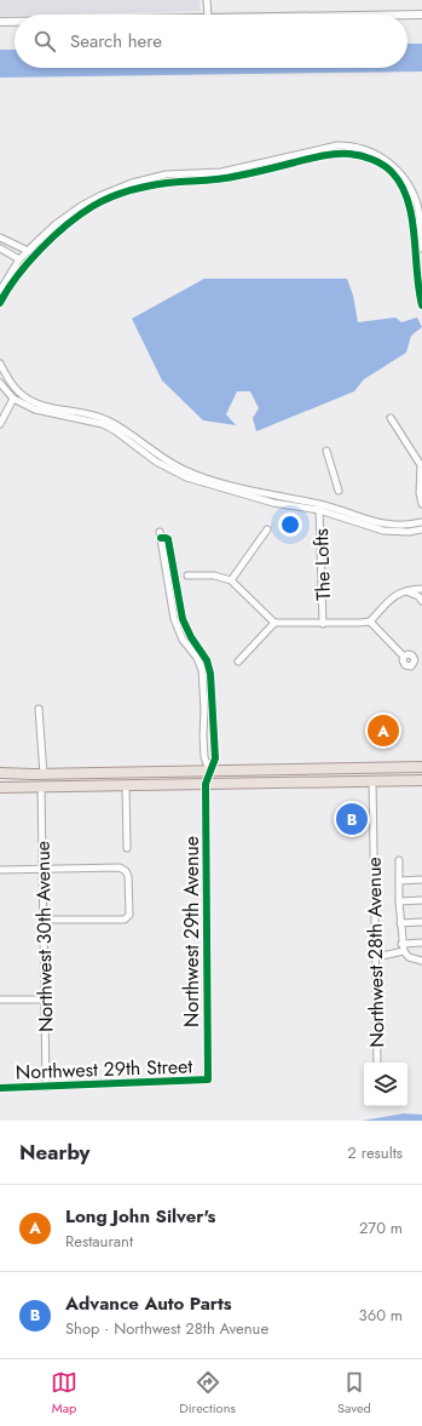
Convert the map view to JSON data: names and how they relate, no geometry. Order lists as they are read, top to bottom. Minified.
{"streets":{"street":["The Lofts","Northwest 29th Avenue","Northwest 30th Avenue","Northwest 28th Avenue","Northwest 29th Street"]},"crossings":[["Northwest 29th Avenue","Northwest 29th Street"],["Northwest 30th Avenue","Northwest 29th Street"]],"page":{"search":"Search here","pins":["A","B"],"heading":["Nearby","2 results"],"list":[{"mark":"A","name":"Long John Silver's","note":"Restaurant","value":"270 m"},{"mark":"B","name":"Advance Auto Parts","note":"Shop · Northwest 28th Avenue","value":"360 m"}],"nav":["Map","Directions","Saved"]}}
